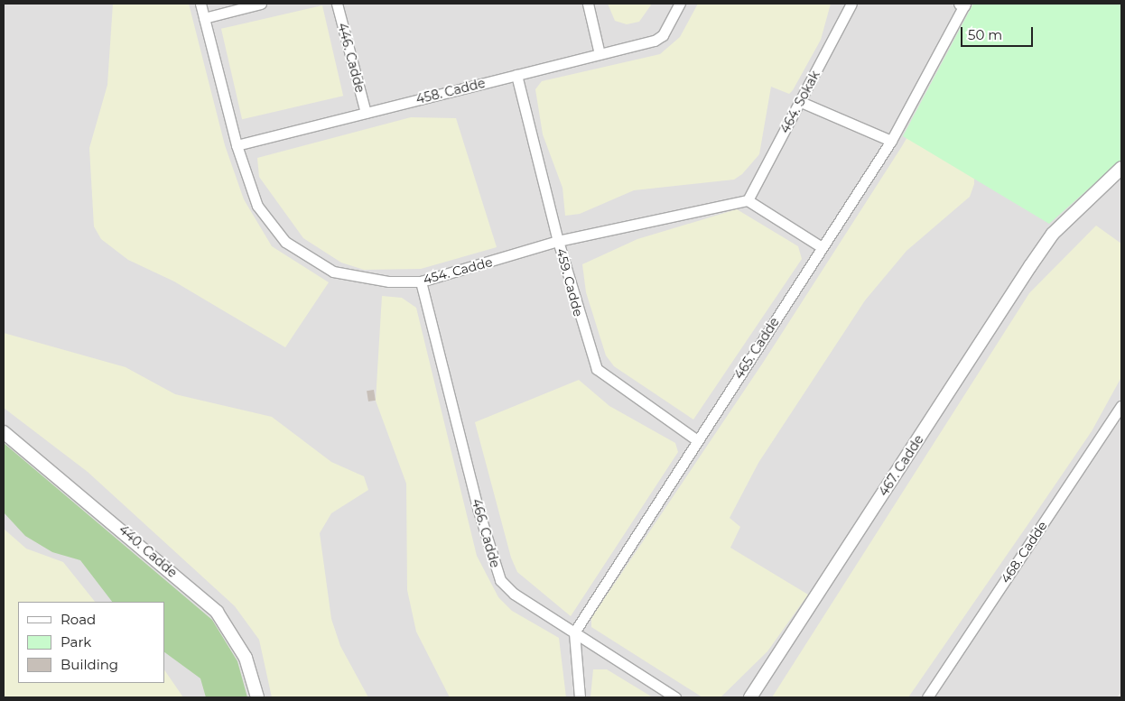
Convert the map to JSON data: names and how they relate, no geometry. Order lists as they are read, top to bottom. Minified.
{"streets":{"street":["446. Cadde","458. Cadde","464. Sokak","454. Cadde","459. Cadde","465. Cadde","467. Cadde","466. Cadde","440. Cadde","468. Cadde"]},"crossings":[["446. Cadde","458. Cadde"],["458. Cadde","454. Cadde"],["458. Cadde","459. Cadde"],["464. Sokak","454. Cadde"],["454. Cadde","459. Cadde"],["454. Cadde","466. Cadde"],["459. Cadde","465. Cadde"],["465. Cadde","466. Cadde"]],"legend":["Road","Park","Building"],"scale_bar":"50 m"}
